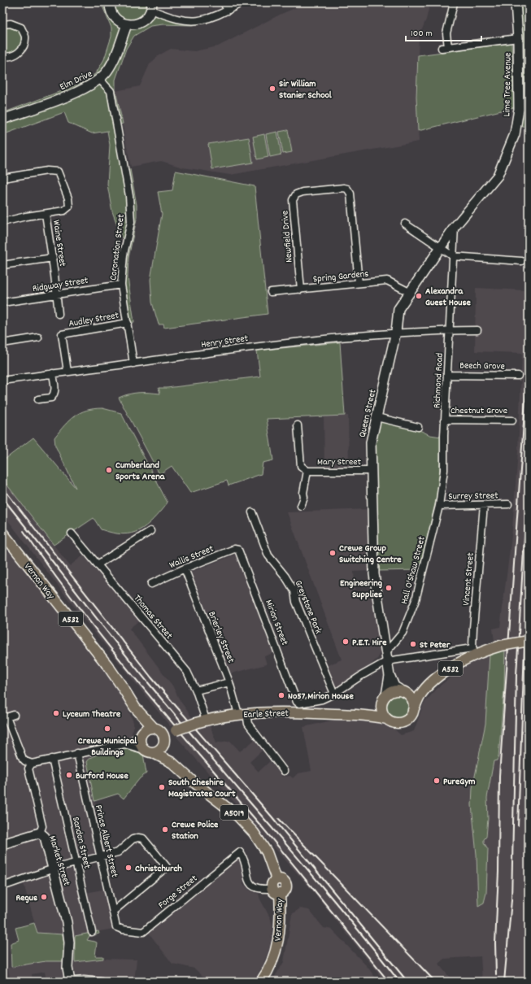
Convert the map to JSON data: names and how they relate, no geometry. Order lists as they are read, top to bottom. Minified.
{"streets":{"main road":["Vernon Way","A532","Earle Street","A5019"],"street":["Elm Drive","Lime Tree Avenue","Newfield Drive","Waine Street","Coronation Street","Spring Gardens","Ridgway Street","Audley Street","Henry Street","Beech Grove","Richmond Road","Chestnut Grove","Queen Street","Mary Street","Surrey Street","Wallis Street","Hall O'Shaw Street","Vincent Street","Greystone Park","Thomas Street","Mirion Street","Brierley Street","Prince Albert Street","Sandon Street","Market Street","Forge Street"]},"crossings":[["Elm Drive","Coronation Street"],["Lime Tree Avenue","Richmond Road"],["Lime Tree Avenue","Queen Street"],["Newfield Drive","Spring Gardens"],["Waine Street","Ridgway Street"],["Coronation Street","Ridgway Street"],["Coronation Street","Audley Street"],["Coronation Street","Henry Street"],["Spring Gardens","Queen Street"],["Audley Street","Henry Street"],["Henry Street","Richmond Road"],["Henry Street","Queen Street"],["Beech Grove","Richmond Road"],["Richmond Road","Chestnut Grove"],["Richmond Road","Queen Street"],["Richmond Road","Surrey Street"],["Richmond Road","Hall O'Shaw Street"],["Queen Street","Mary Street"],["Queen Street","Hall O'Shaw Street"],["Queen Street","Earle Street"],["Surrey Street","Hall O'Shaw Street"],["Surrey Street","Vincent Street"],["Wallis Street","Mirion Street"],["Wallis Street","Brierley Street"],["Hall O'Shaw Street","Earle Street"],["Vincent Street","Earle Street"],["Vernon Way","Earle Street"],["Vernon Way","Forge Street"],["Greystone Park","Earle Street"],["Thomas Street","Earle Street"],["Mirion Street","Earle Street"],["Brierley Street","Earle Street"],["Prince Albert Street","Forge Street"]],"places":["Sir William Stanier School","Alexandra Guest House","Cumberland Sports Arena","Crewe Group Switching Centre","Engineering Supplies","P.E.T. Hire","St Peter","No57 Mirion House","Lyceum Theatre","Crewe Municipal Buildings","Burford House","PureGym","South Cheshire Magistrates Court","Crewe Police Station","Christchurch","Regus"],"scale_bar":"100 m"}
